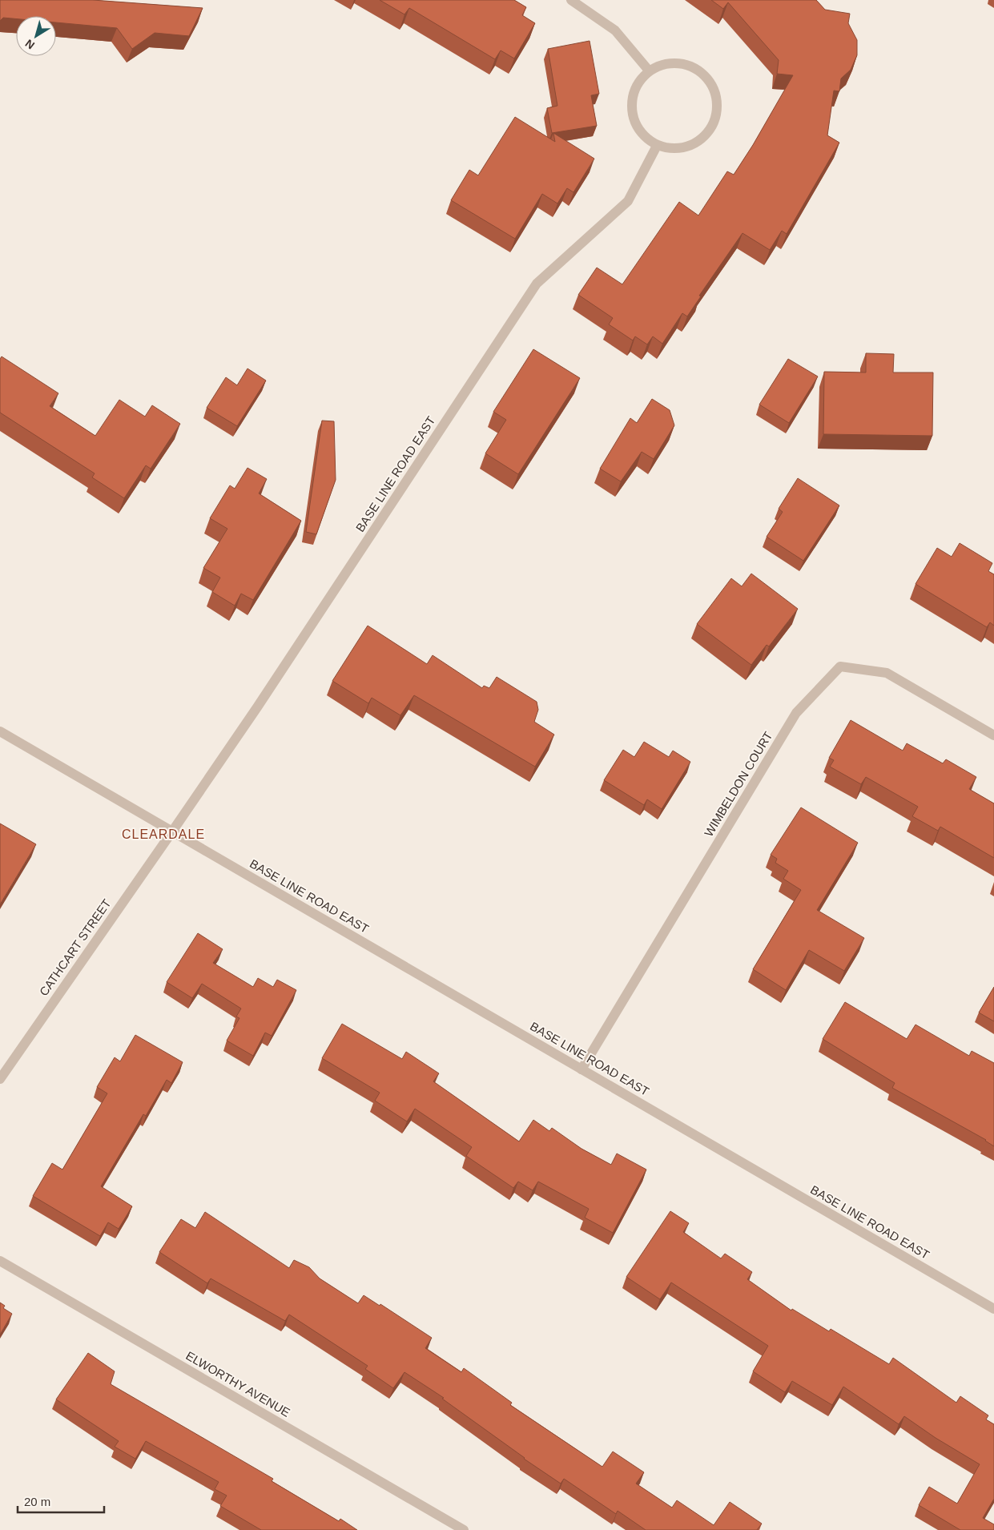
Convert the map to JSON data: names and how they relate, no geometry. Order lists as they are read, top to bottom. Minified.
{"streets":{"street":["BASE LINE ROAD EAST","WIMBELDON COURT","CATHCART STREET","ELWORTHY AVENUE"]},"crossings":[["BASE LINE ROAD EAST","WIMBELDON COURT"],["BASE LINE ROAD EAST","CATHCART STREET"]],"districts":["CLEARDALE"],"scale_bar":"20 m","north":"bottom left"}
